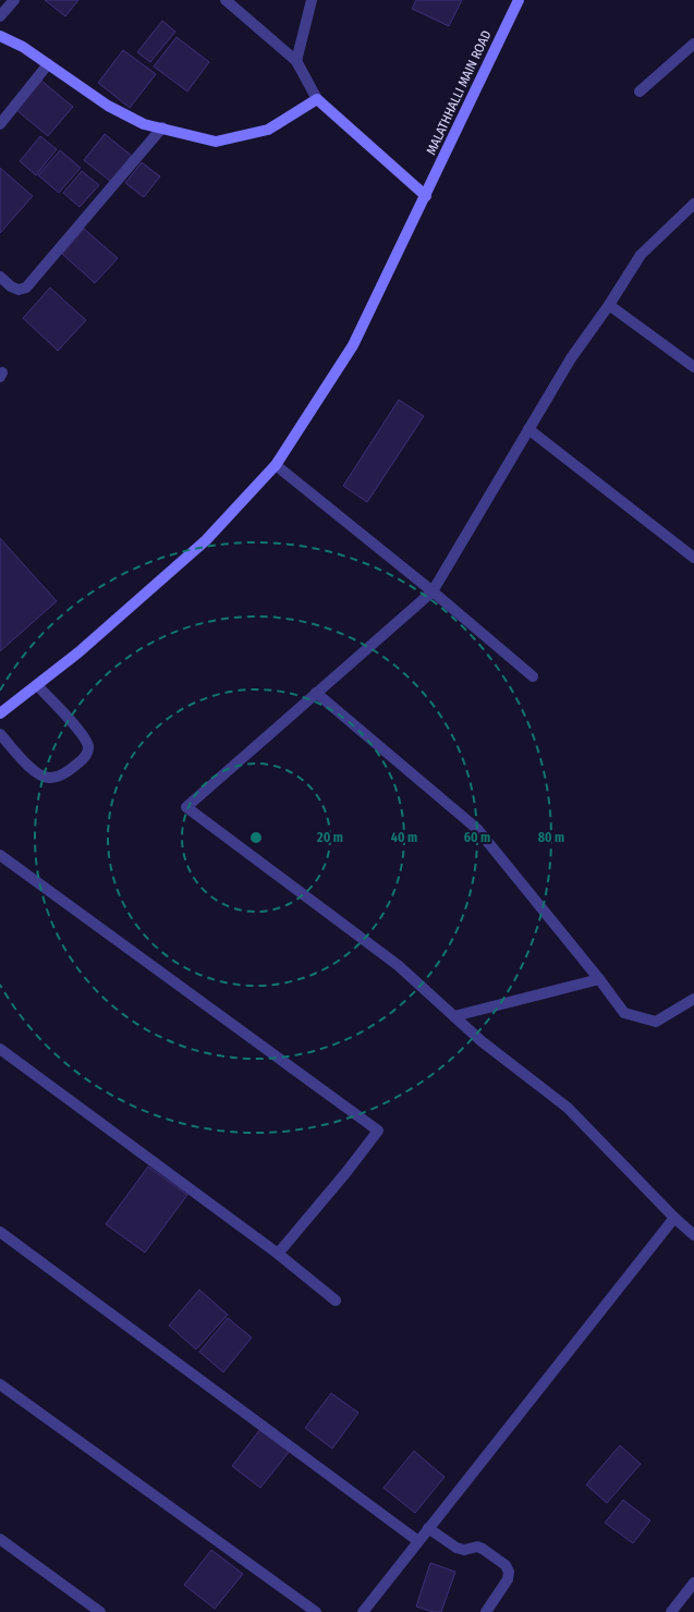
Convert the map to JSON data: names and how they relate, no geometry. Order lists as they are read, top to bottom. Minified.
{"streets":{"main road":["MALATHHALLI MAIN ROAD"]},"rings":["20 m","40 m","60 m","80 m"]}
